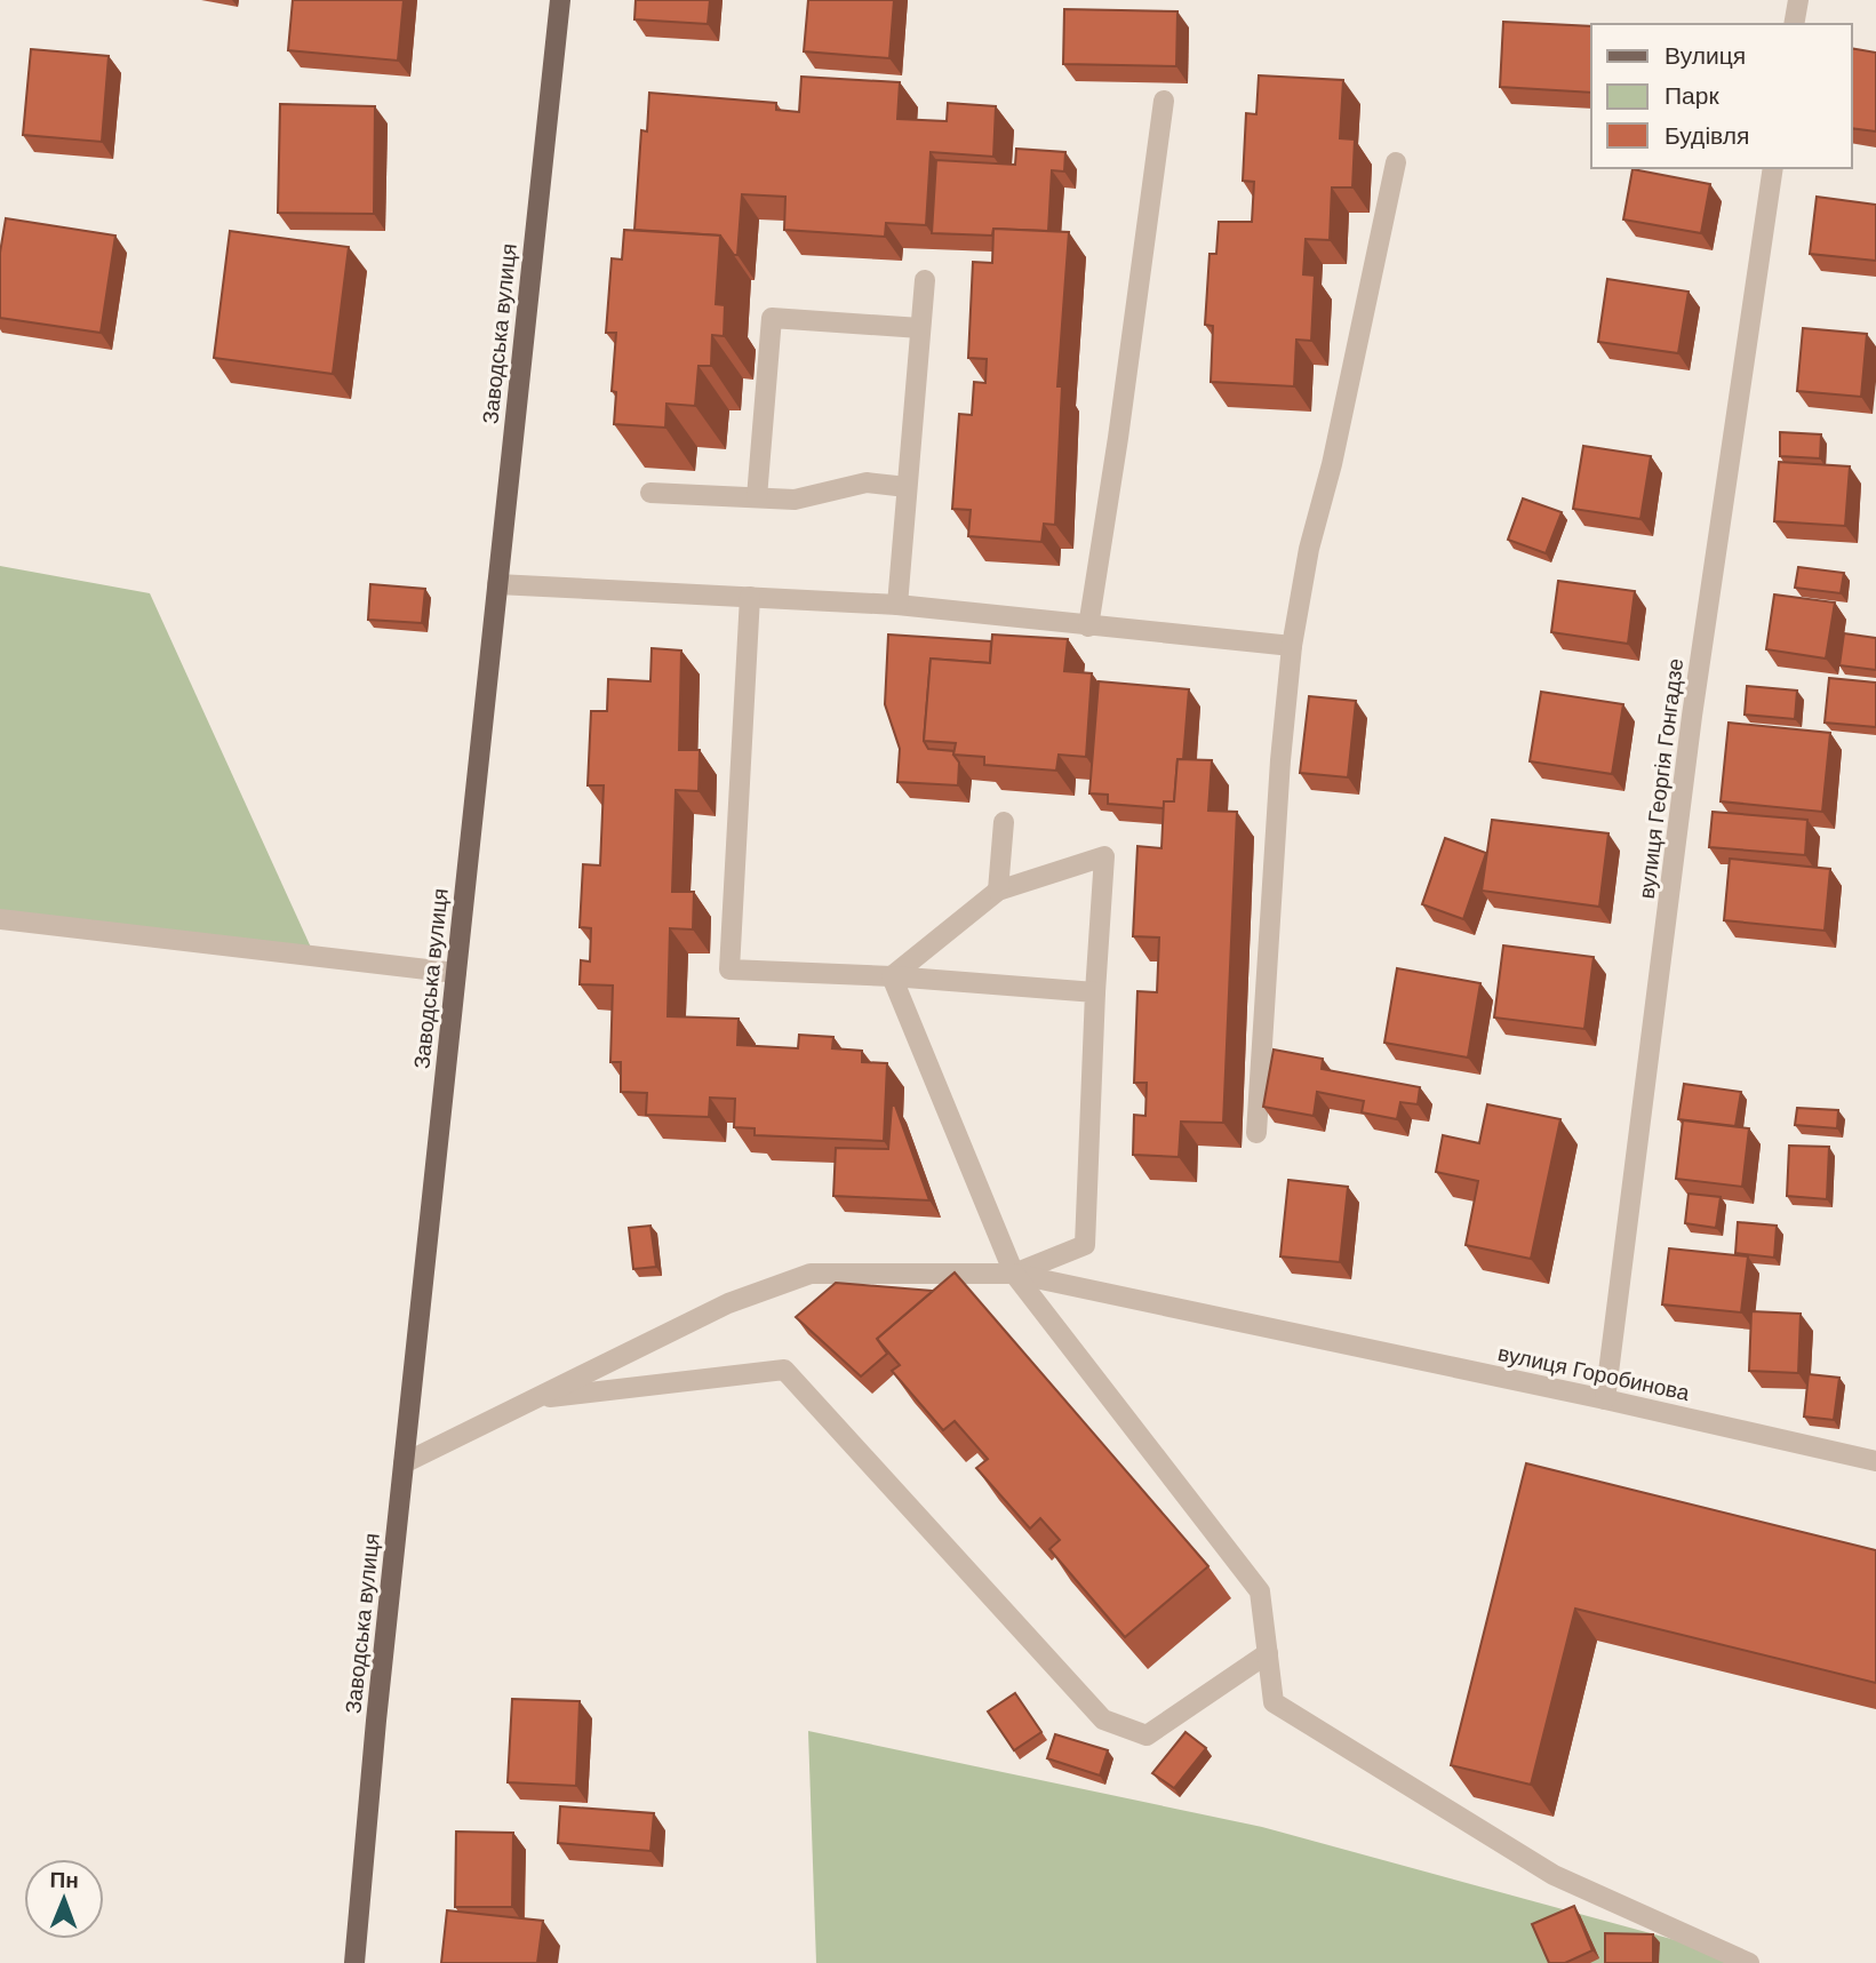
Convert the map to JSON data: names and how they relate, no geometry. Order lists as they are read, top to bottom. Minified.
{"streets":{"main road":["Заводська вулиця"],"street":["вулиця Георгія Гонгадзе","вулиця Горобинова"]},"crossings":[["вулиця Георгія Гонгадзе","вулиця Горобинова"]],"legend":["Вулиця","Парк","Будівля"],"north":"top"}
